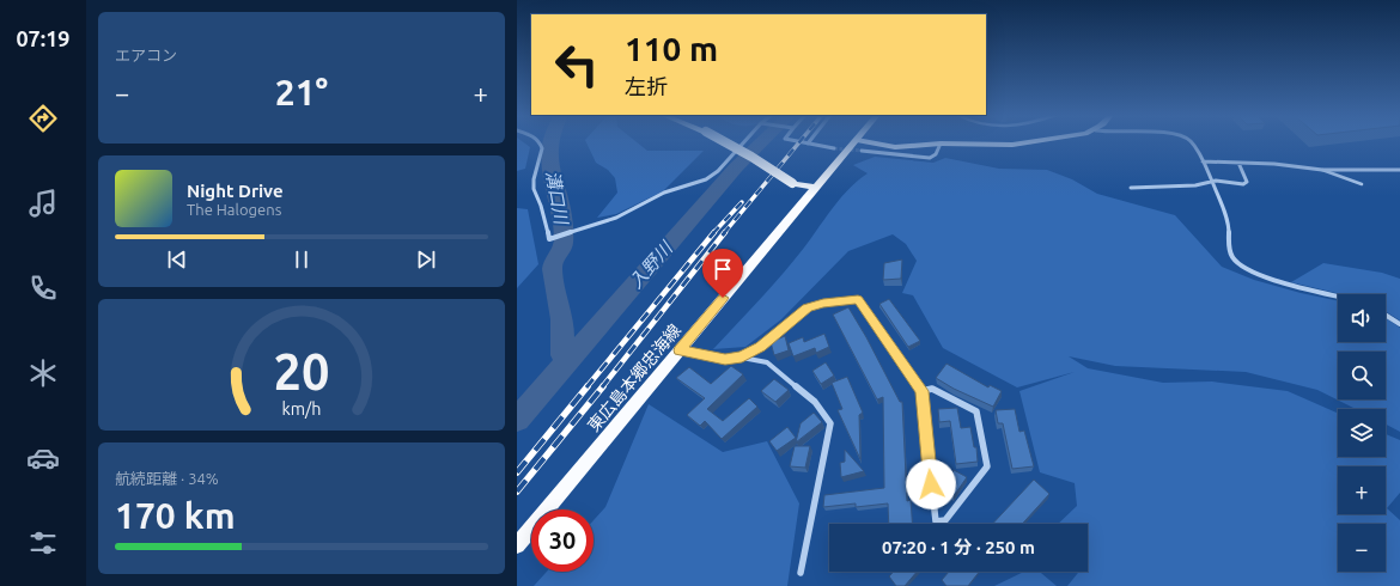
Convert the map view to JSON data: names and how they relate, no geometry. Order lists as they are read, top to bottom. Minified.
{"streets":{"main road":["東広島本郷忠海線"]},"water":["溝口川","入野川"],"page":{"tabs":"07:19","tile":["エアコン",["航続距離 · 34%","170 km"]],"turn":["110 m","左折"],"heat":["−","21°","+"],"song":["Night Drive","The Halogens"],"map_buttons":["+","−"],"limit":"30","trip":"07:20 · 1 分 · 250 m","gauge":["20","km/h"]}}
